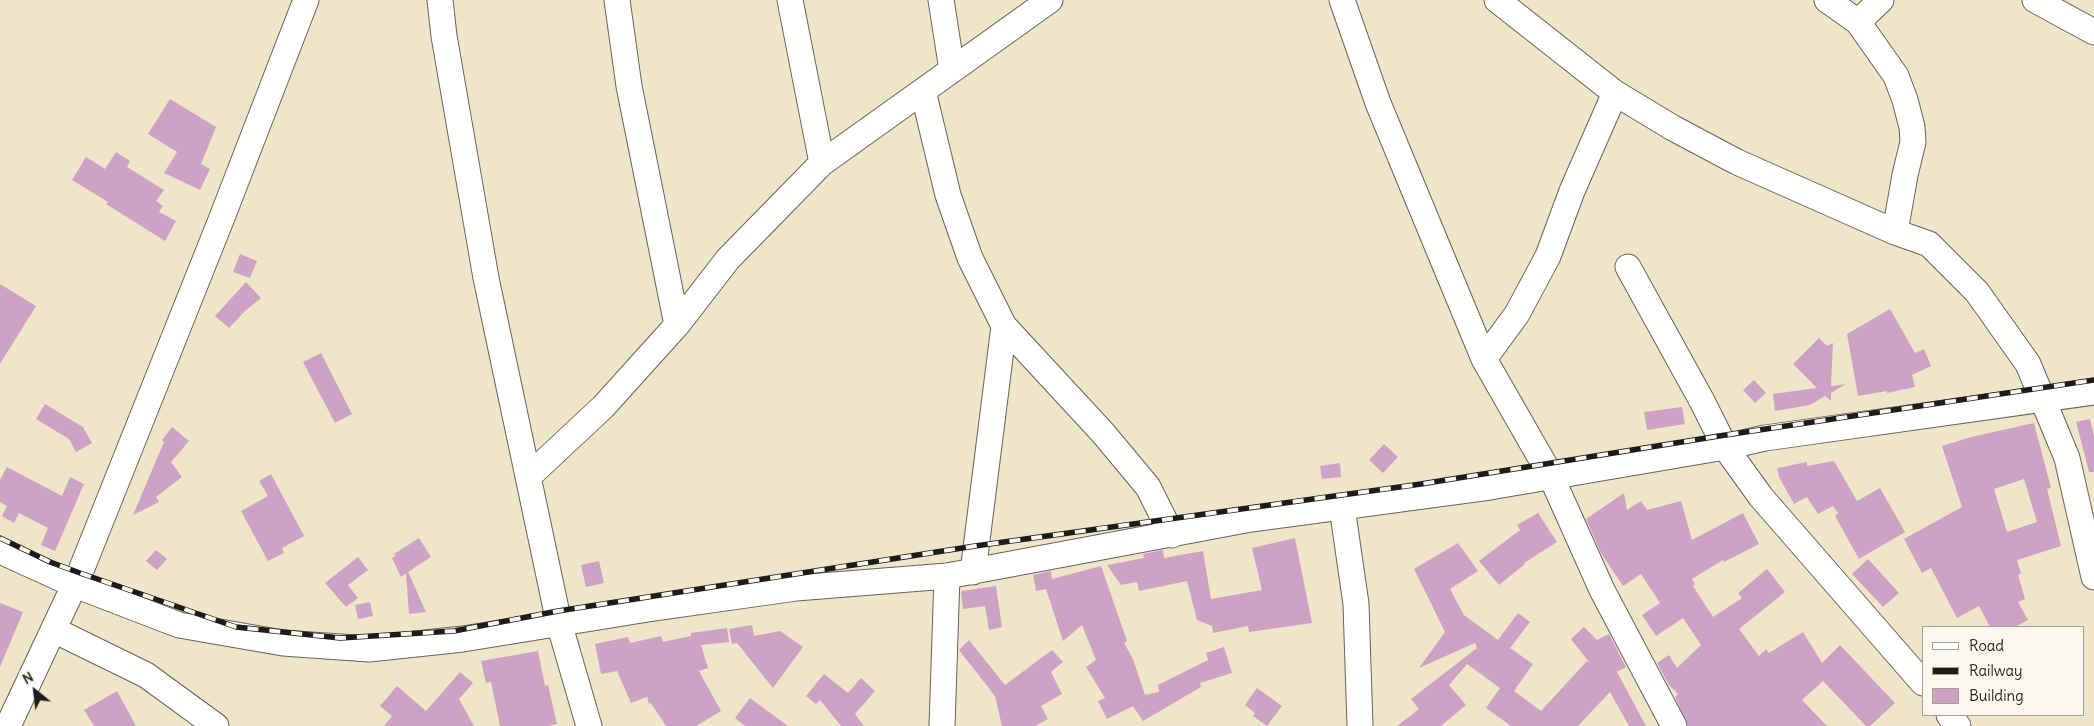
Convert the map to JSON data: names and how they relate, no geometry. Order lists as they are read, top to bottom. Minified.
{"legend":["Road","Railway","Building"],"north":"top left"}
